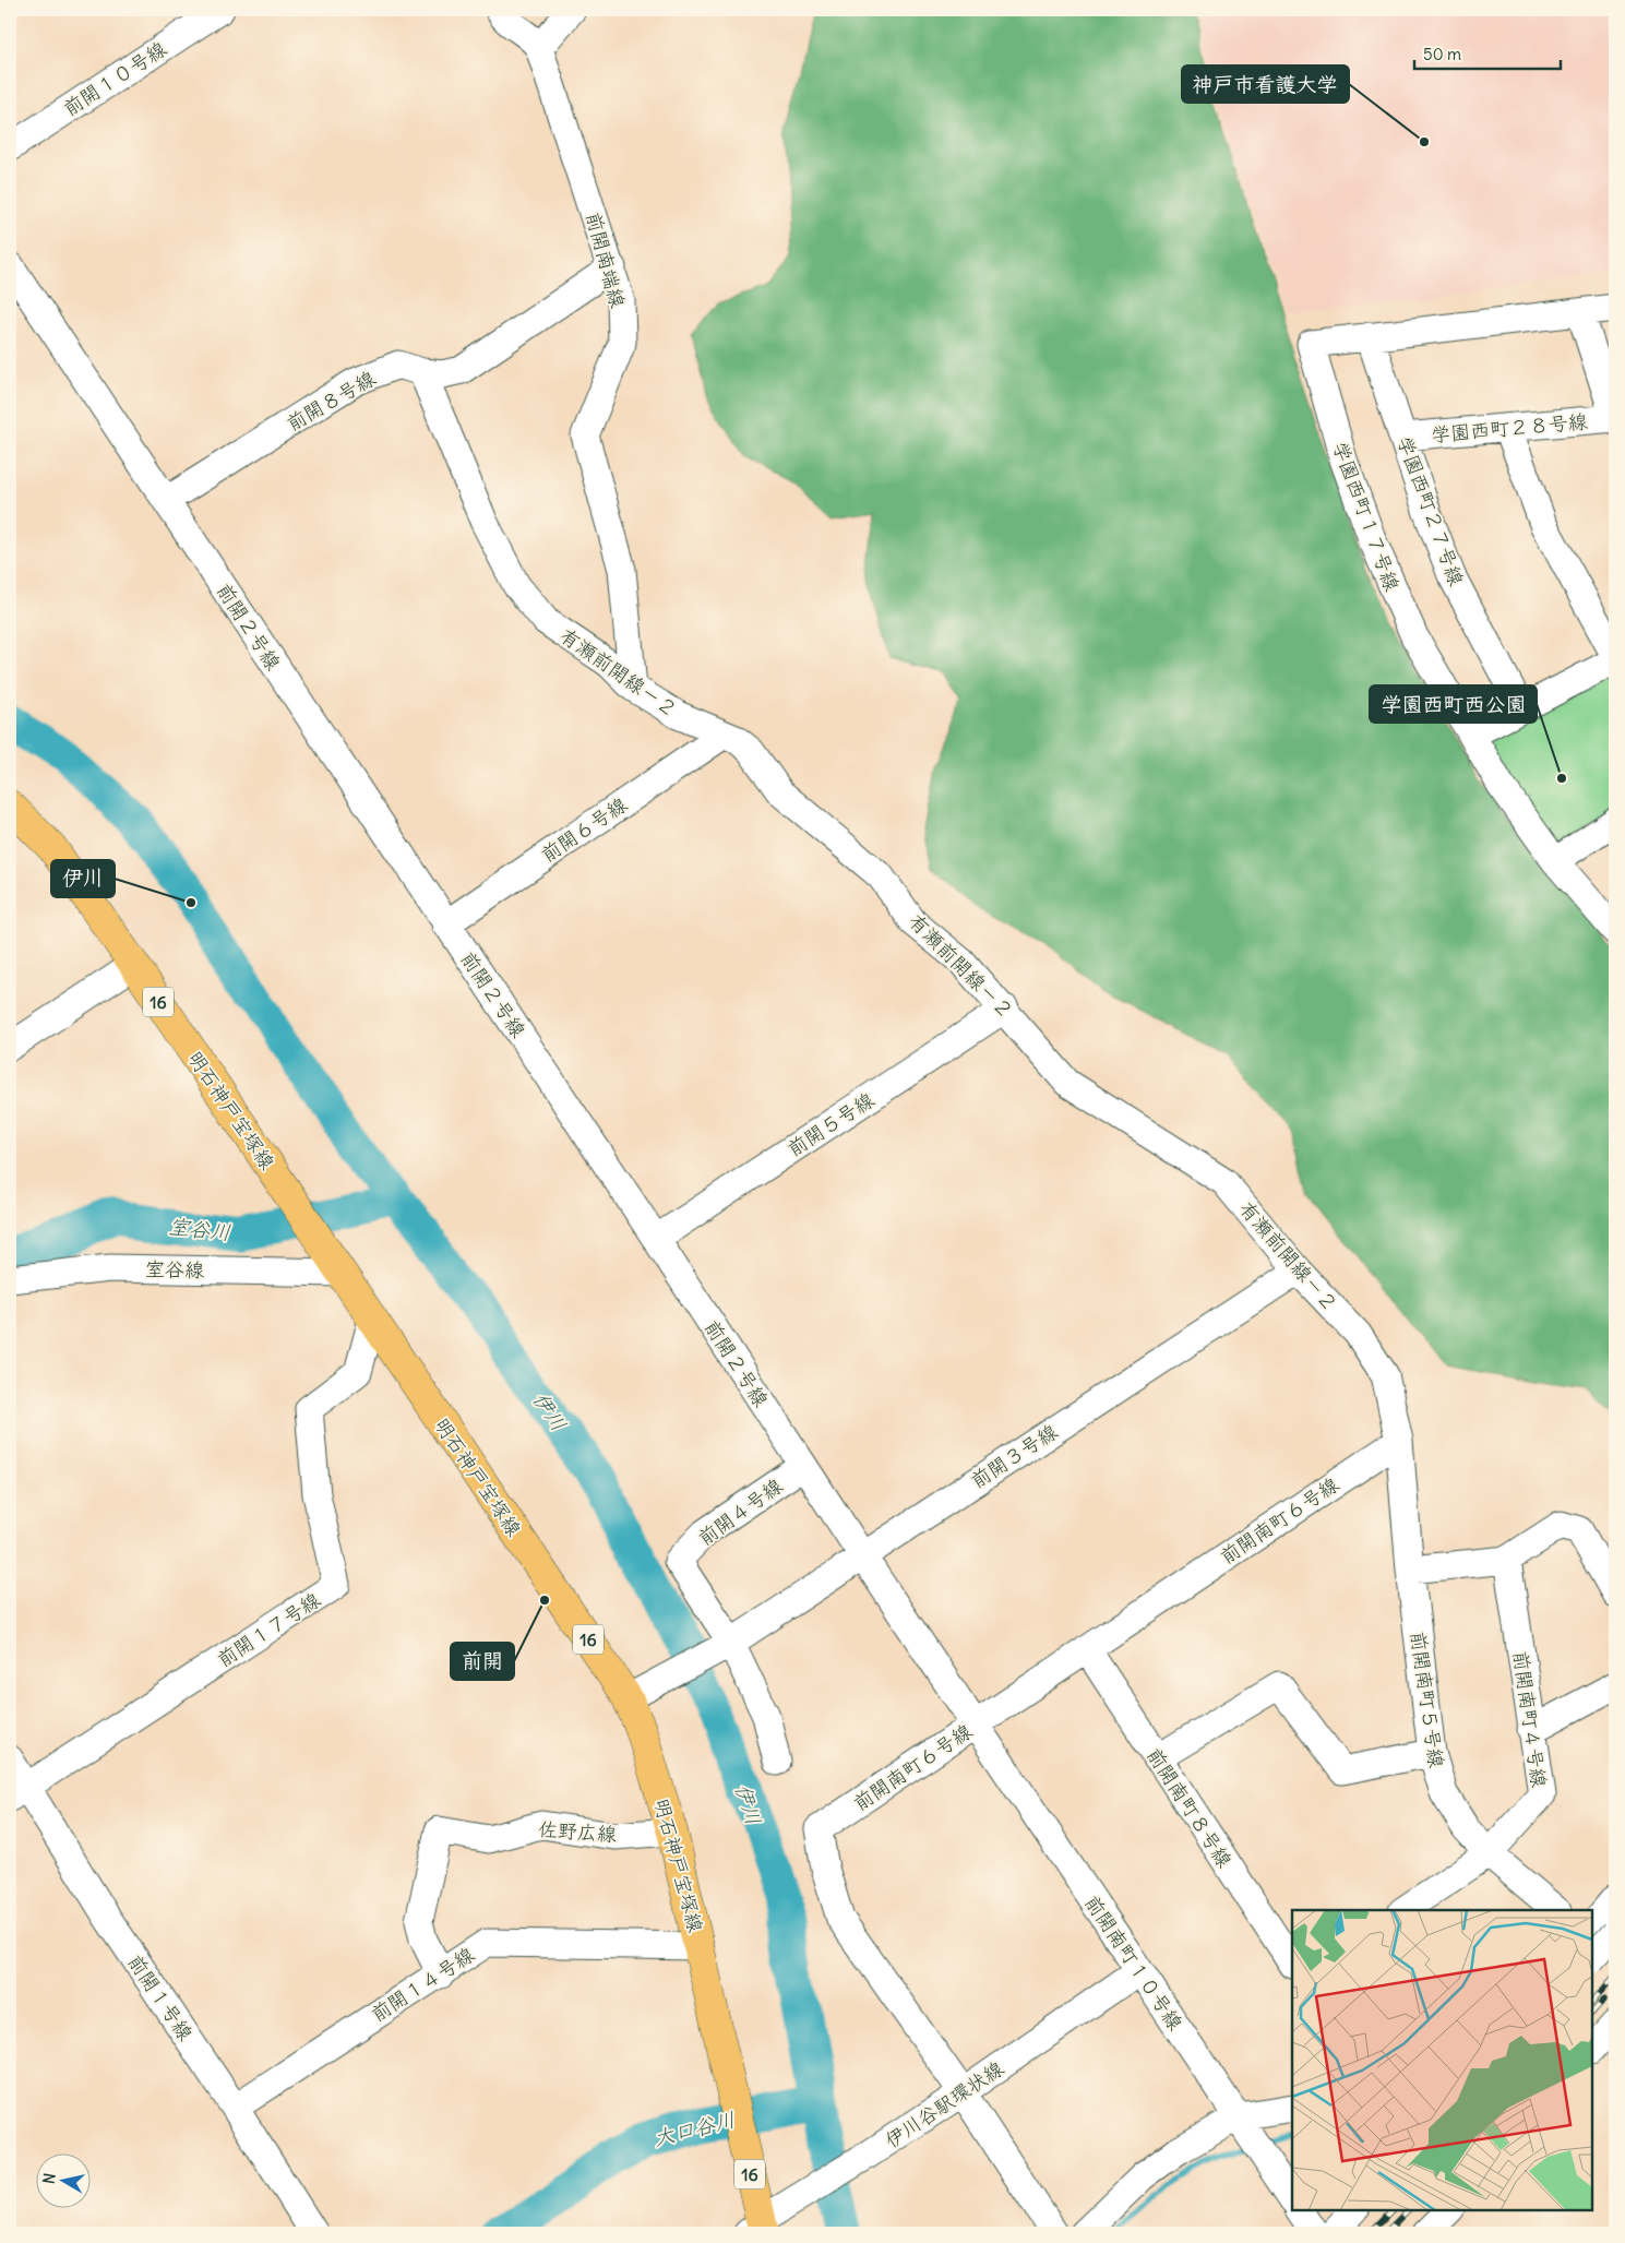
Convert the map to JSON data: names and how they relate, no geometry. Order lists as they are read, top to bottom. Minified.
{"streets":{"main road":["16","明石神戸宝塚線"],"street":["前開１０号線","前開南端線","前開８号線","学園西町２８号線","学園西町２７号線","学園西町１７号線","前開２号線","有瀬前開線－２","前開６号線","前開５号線","室谷線","前開３号線","前開４号線","前開南町６号線","前開１７号線","前開南町５号線","前開南町４号線","前開南町８号線","佐野広線","前開南町１０号線","前開１４号線","前開１号線","伊川谷駅環状線"]},"crossings":[["前開南端線","前開８号線"],["前開南端線","有瀬前開線－２"],["前開８号線","前開２号線"],["前開８号線","有瀬前開線－２"],["学園西町２８号線","学園西町２７号線"],["学園西町２７号線","学園西町１７号線"],["前開２号線","前開６号線"],["前開２号線","前開５号線"],["前開２号線","前開３号線"],["前開２号線","前開４号線"],["前開２号線","前開南町６号線"],["前開２号線","前開南町１０号線"],["有瀬前開線－２","前開６号線"],["有瀬前開線－２","前開５号線"],["有瀬前開線－２","前開３号線"],["有瀬前開線－２","前開南町６号線"],["有瀬前開線－２","前開南町５号線"],["明石神戸宝塚線","室谷線"],["明石神戸宝塚線","前開１７号線"],["明石神戸宝塚線","佐野広線"],["明石神戸宝塚線","前開１４号線"],["明石神戸宝塚線","伊川谷駅環状線"],["前開３号線","前開４号線"],["前開南町６号線","前開南町５号線"],["前開南町６号線","前開南町８号線"],["前開南町６号線","前開南町１０号線"],["前開南町６号線","伊川谷駅環状線"],["前開１７号線","前開１号線"],["前開南町５号線","前開南町４号線"],["佐野広線","前開１４号線"],["前開南町１０号線","伊川谷駅環状線"],["前開１４号線","前開１号線"]],"water":["室谷川","伊川","大口谷川"],"places":["神戸市看護大学","学園西町西公園","伊川","前開"],"scale_bar":"50 m","north":"left"}
